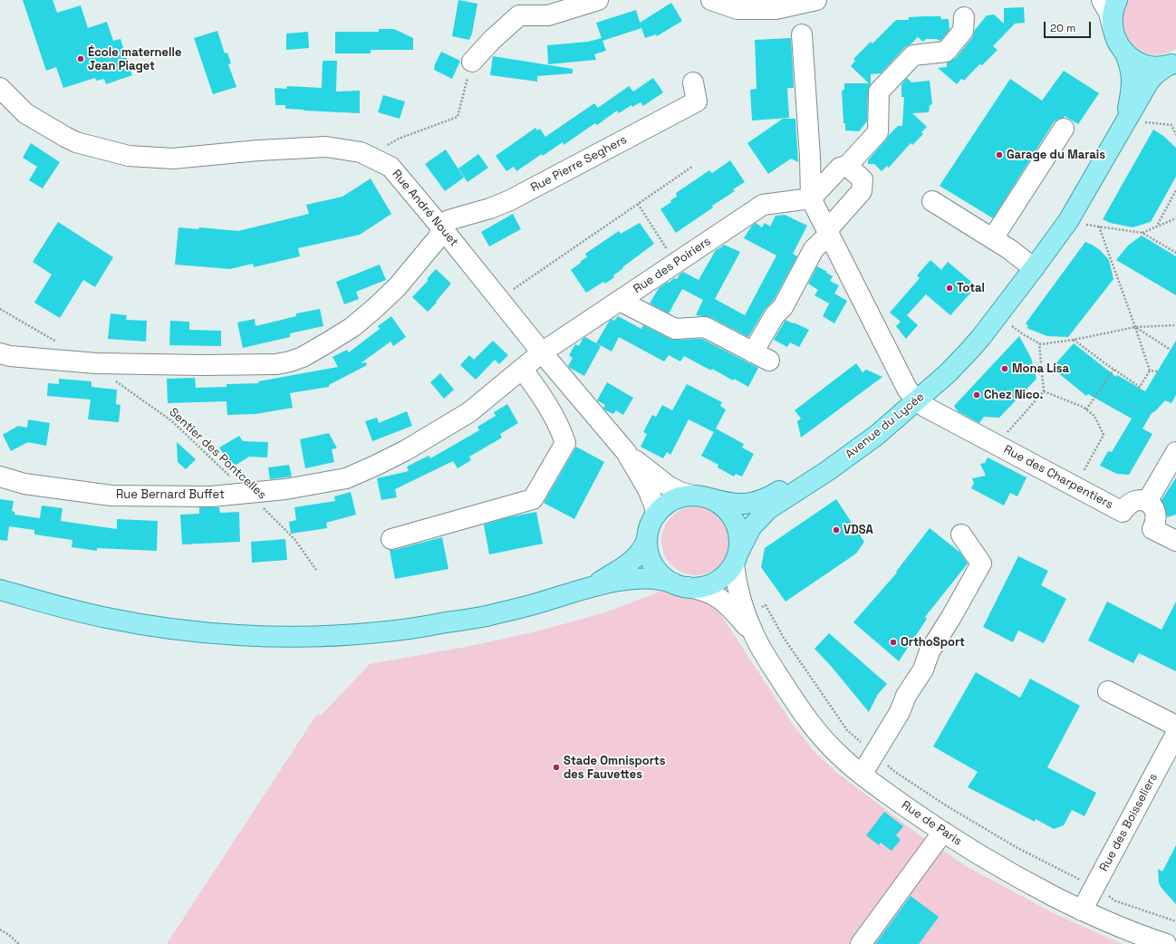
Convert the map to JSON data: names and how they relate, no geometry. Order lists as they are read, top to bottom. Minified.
{"streets":{"main road":["Avenue du Lycée"],"street":["Rue Pierre Seghers","Rue André Nouet","Rue des Poiriers","Rue des Charpentiers","Rue Bernard Buffet","Rue des Boisseliers","Rue de Paris"],"path":["Sentier des Pontcelles"]},"crossings":[["Rue Pierre Seghers","Rue André Nouet"],["Rue André Nouet","Rue des Poiriers"],["Rue André Nouet","Avenue du Lycée"],["Rue André Nouet","Rue Bernard Buffet"],["Rue André Nouet","Rue de Paris"],["Rue des Poiriers","Rue Bernard Buffet"],["Avenue du Lycée","Rue des Charpentiers"],["Avenue du Lycée","Rue de Paris"],["Sentier des Pontcelles","Rue Bernard Buffet"],["Rue des Boisseliers","Rue de Paris"]],"places":["École maternelle Jean Piaget","Garage du Marais","Total","Mona Lisa","Chez Nico.","VDSA","OrthoSport","Stade Omnisports des Fauvettes"],"scale_bar":"20 m"}
